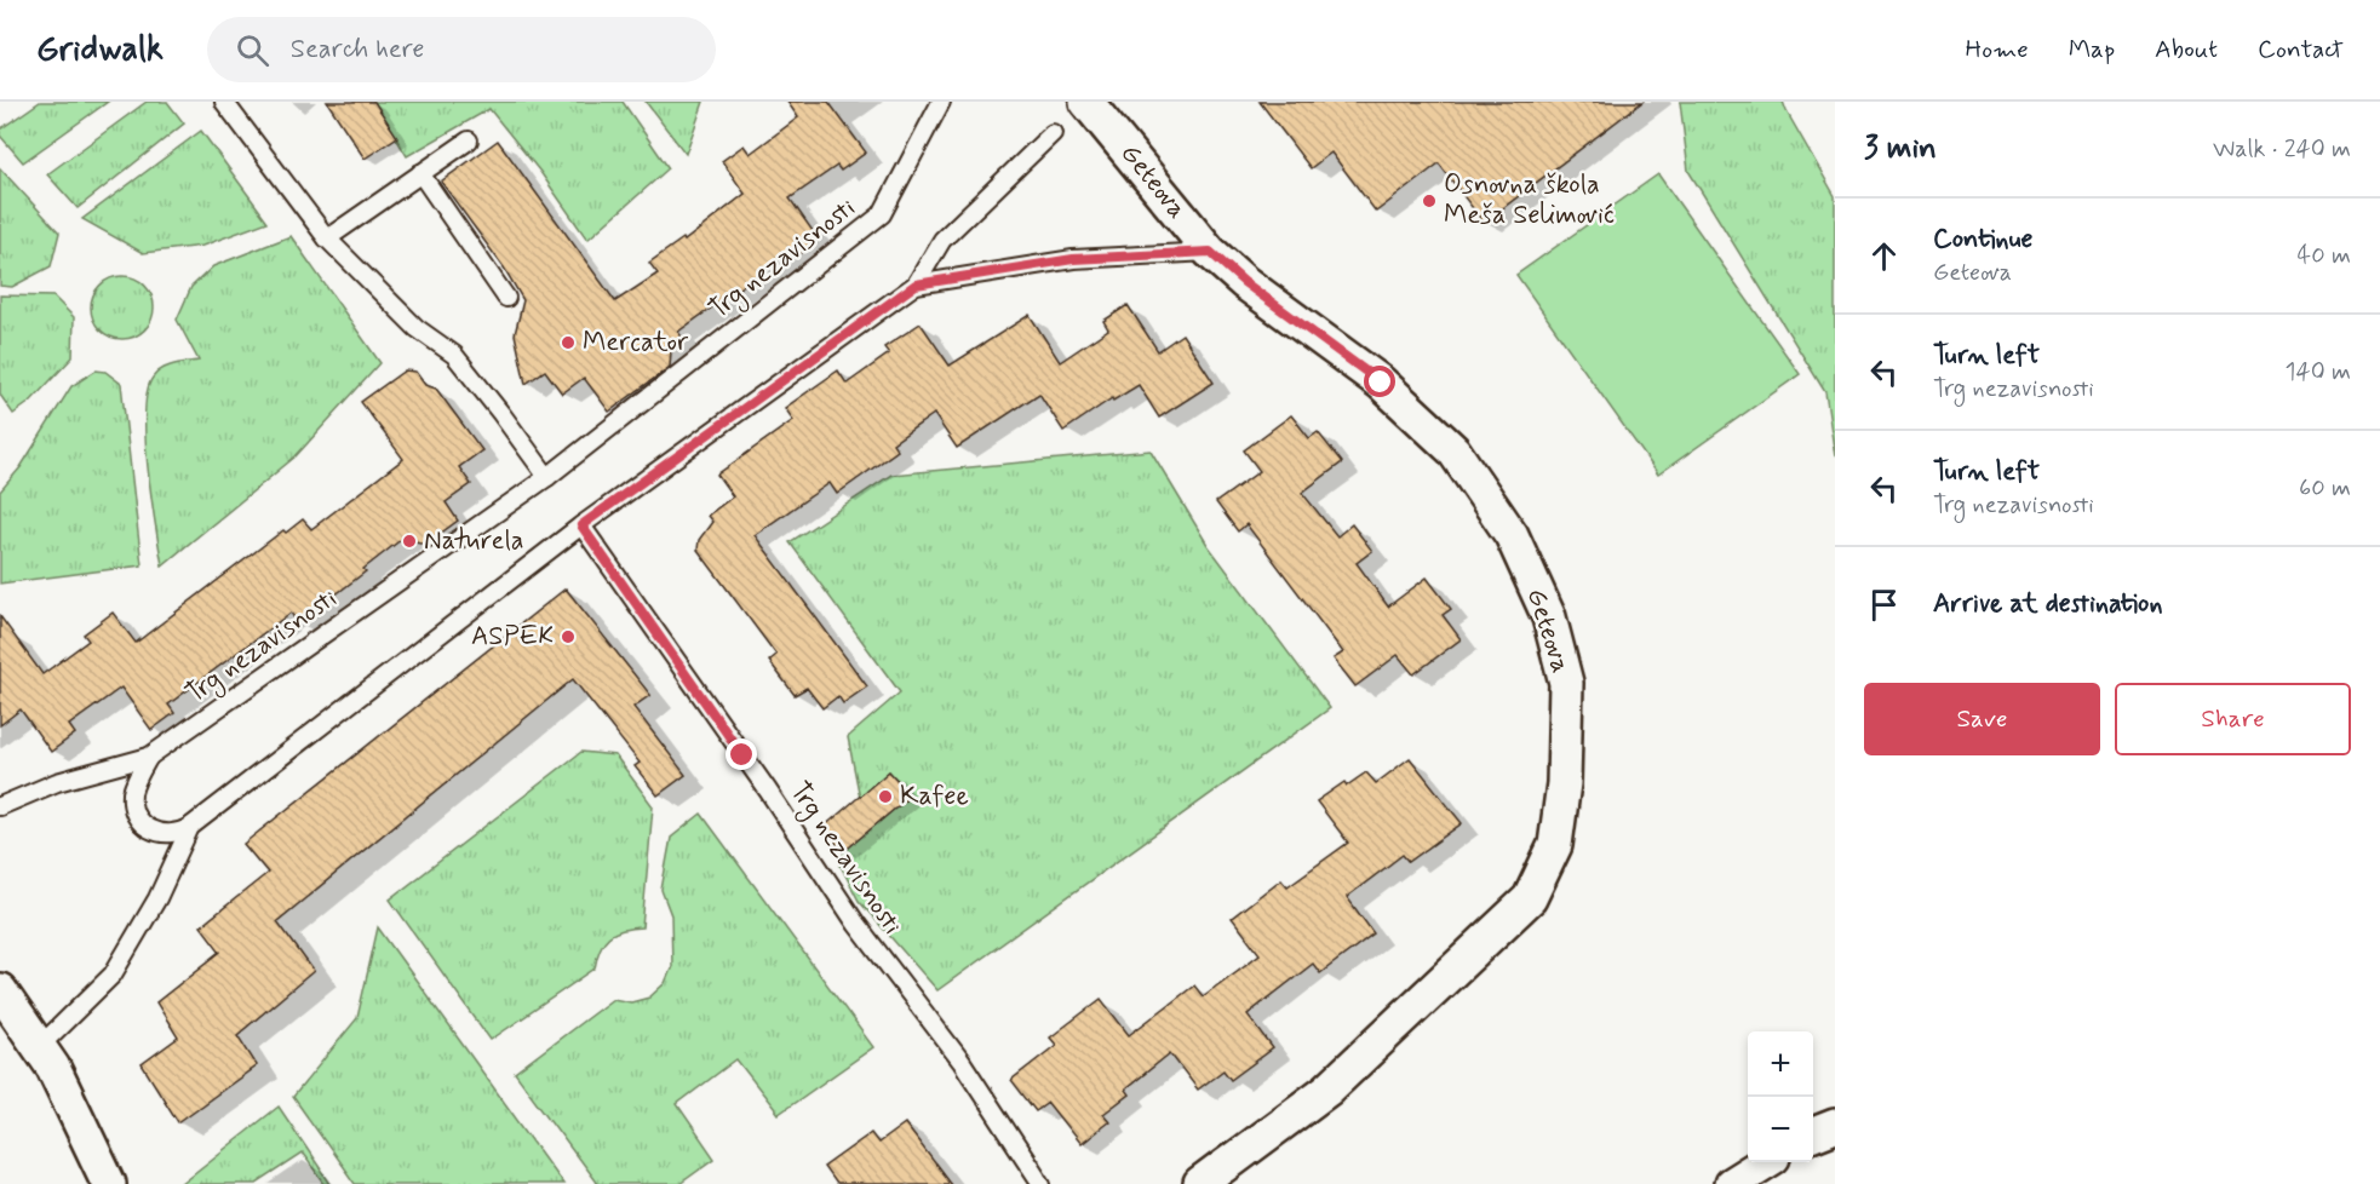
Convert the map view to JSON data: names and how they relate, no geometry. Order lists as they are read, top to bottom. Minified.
{"streets":{"street":["Geteova"],"lane":["Trg nezavisnosti"]},"crossings":[["Geteova","Trg nezavisnosti"]],"places":["Osnovna škola Meša Selimović","Mercator","Naturela","ASPEK","Kafee"],"page":{"header":"Gridwalk","search":"Search here","nav":["Home","Map","About","Contact"],"heading":["3 min","Walk · 240 m"],"list":[["Continue","Geteova","40 m"],["Turn left","Trg nezavisnosti","140 m"],["Turn left","Trg nezavisnosti","60 m"],"Arrive at destination"],"buttons":["Save","Share"],"map_buttons":["+","−"]}}
